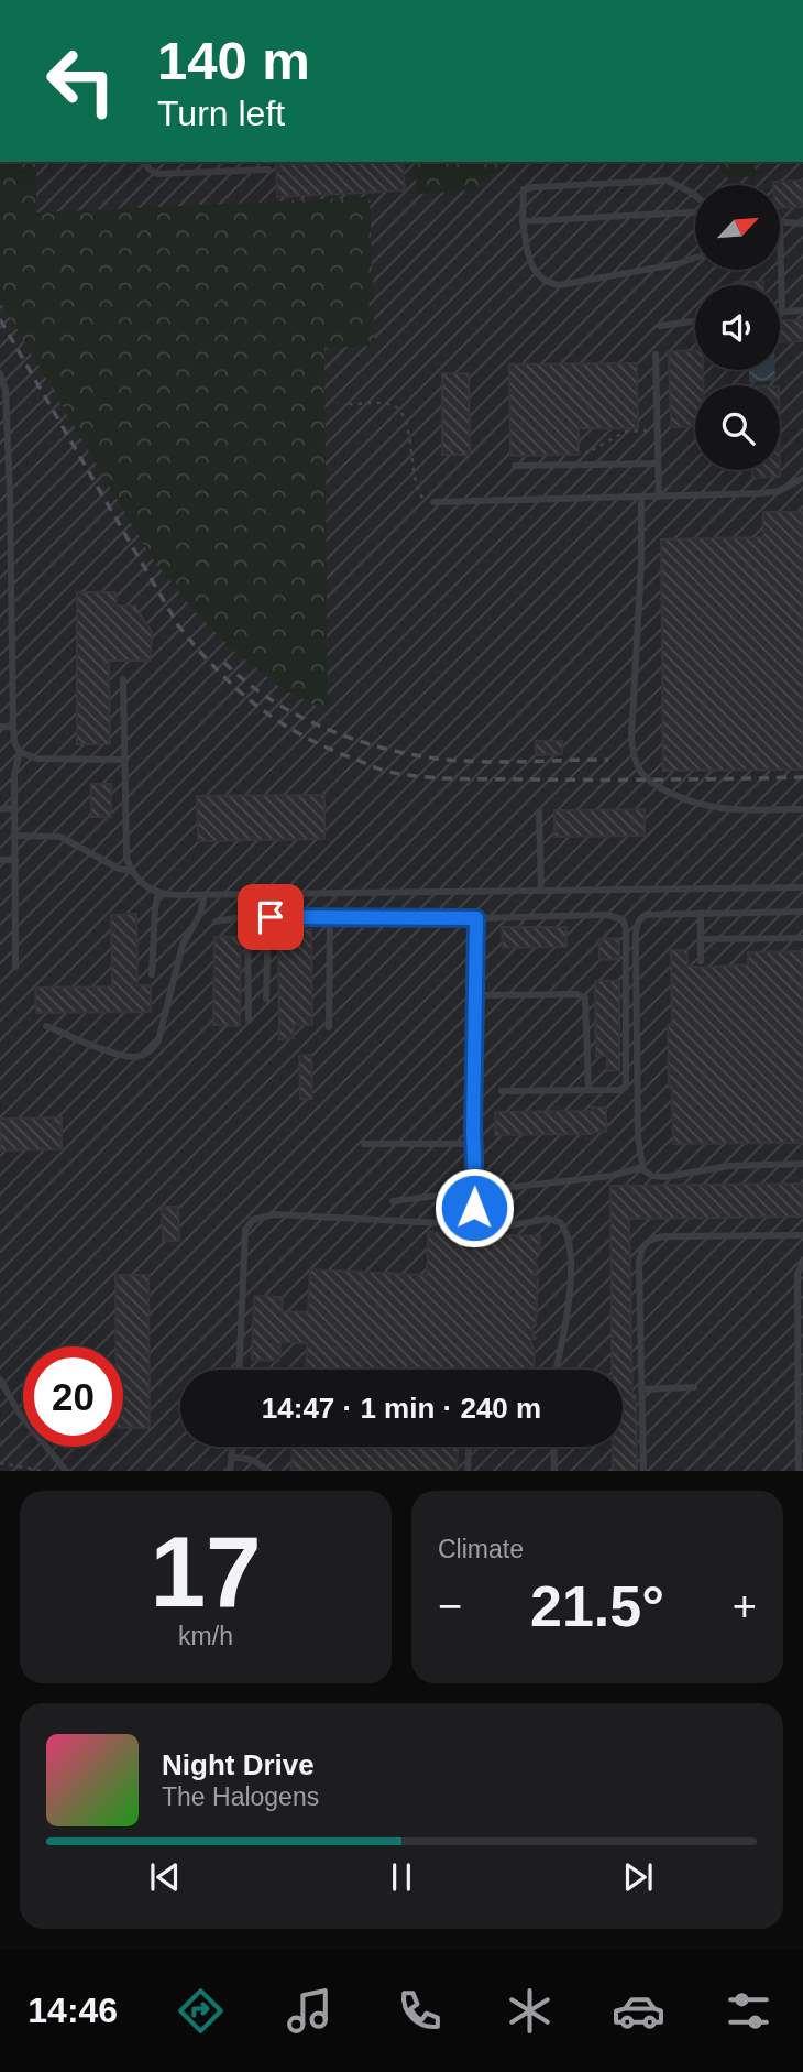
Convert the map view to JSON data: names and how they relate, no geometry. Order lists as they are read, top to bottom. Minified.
{"north":"top right","page":{"turn":["140 m","Turn left"],"limit":"20","trip":"14:47 · 1 min · 240 m","tile":[["17","km/h"],"Climate"],"heat":["−","21.5°","+"],"song":["Night Drive","The Halogens"],"tabs":"14:46"}}
